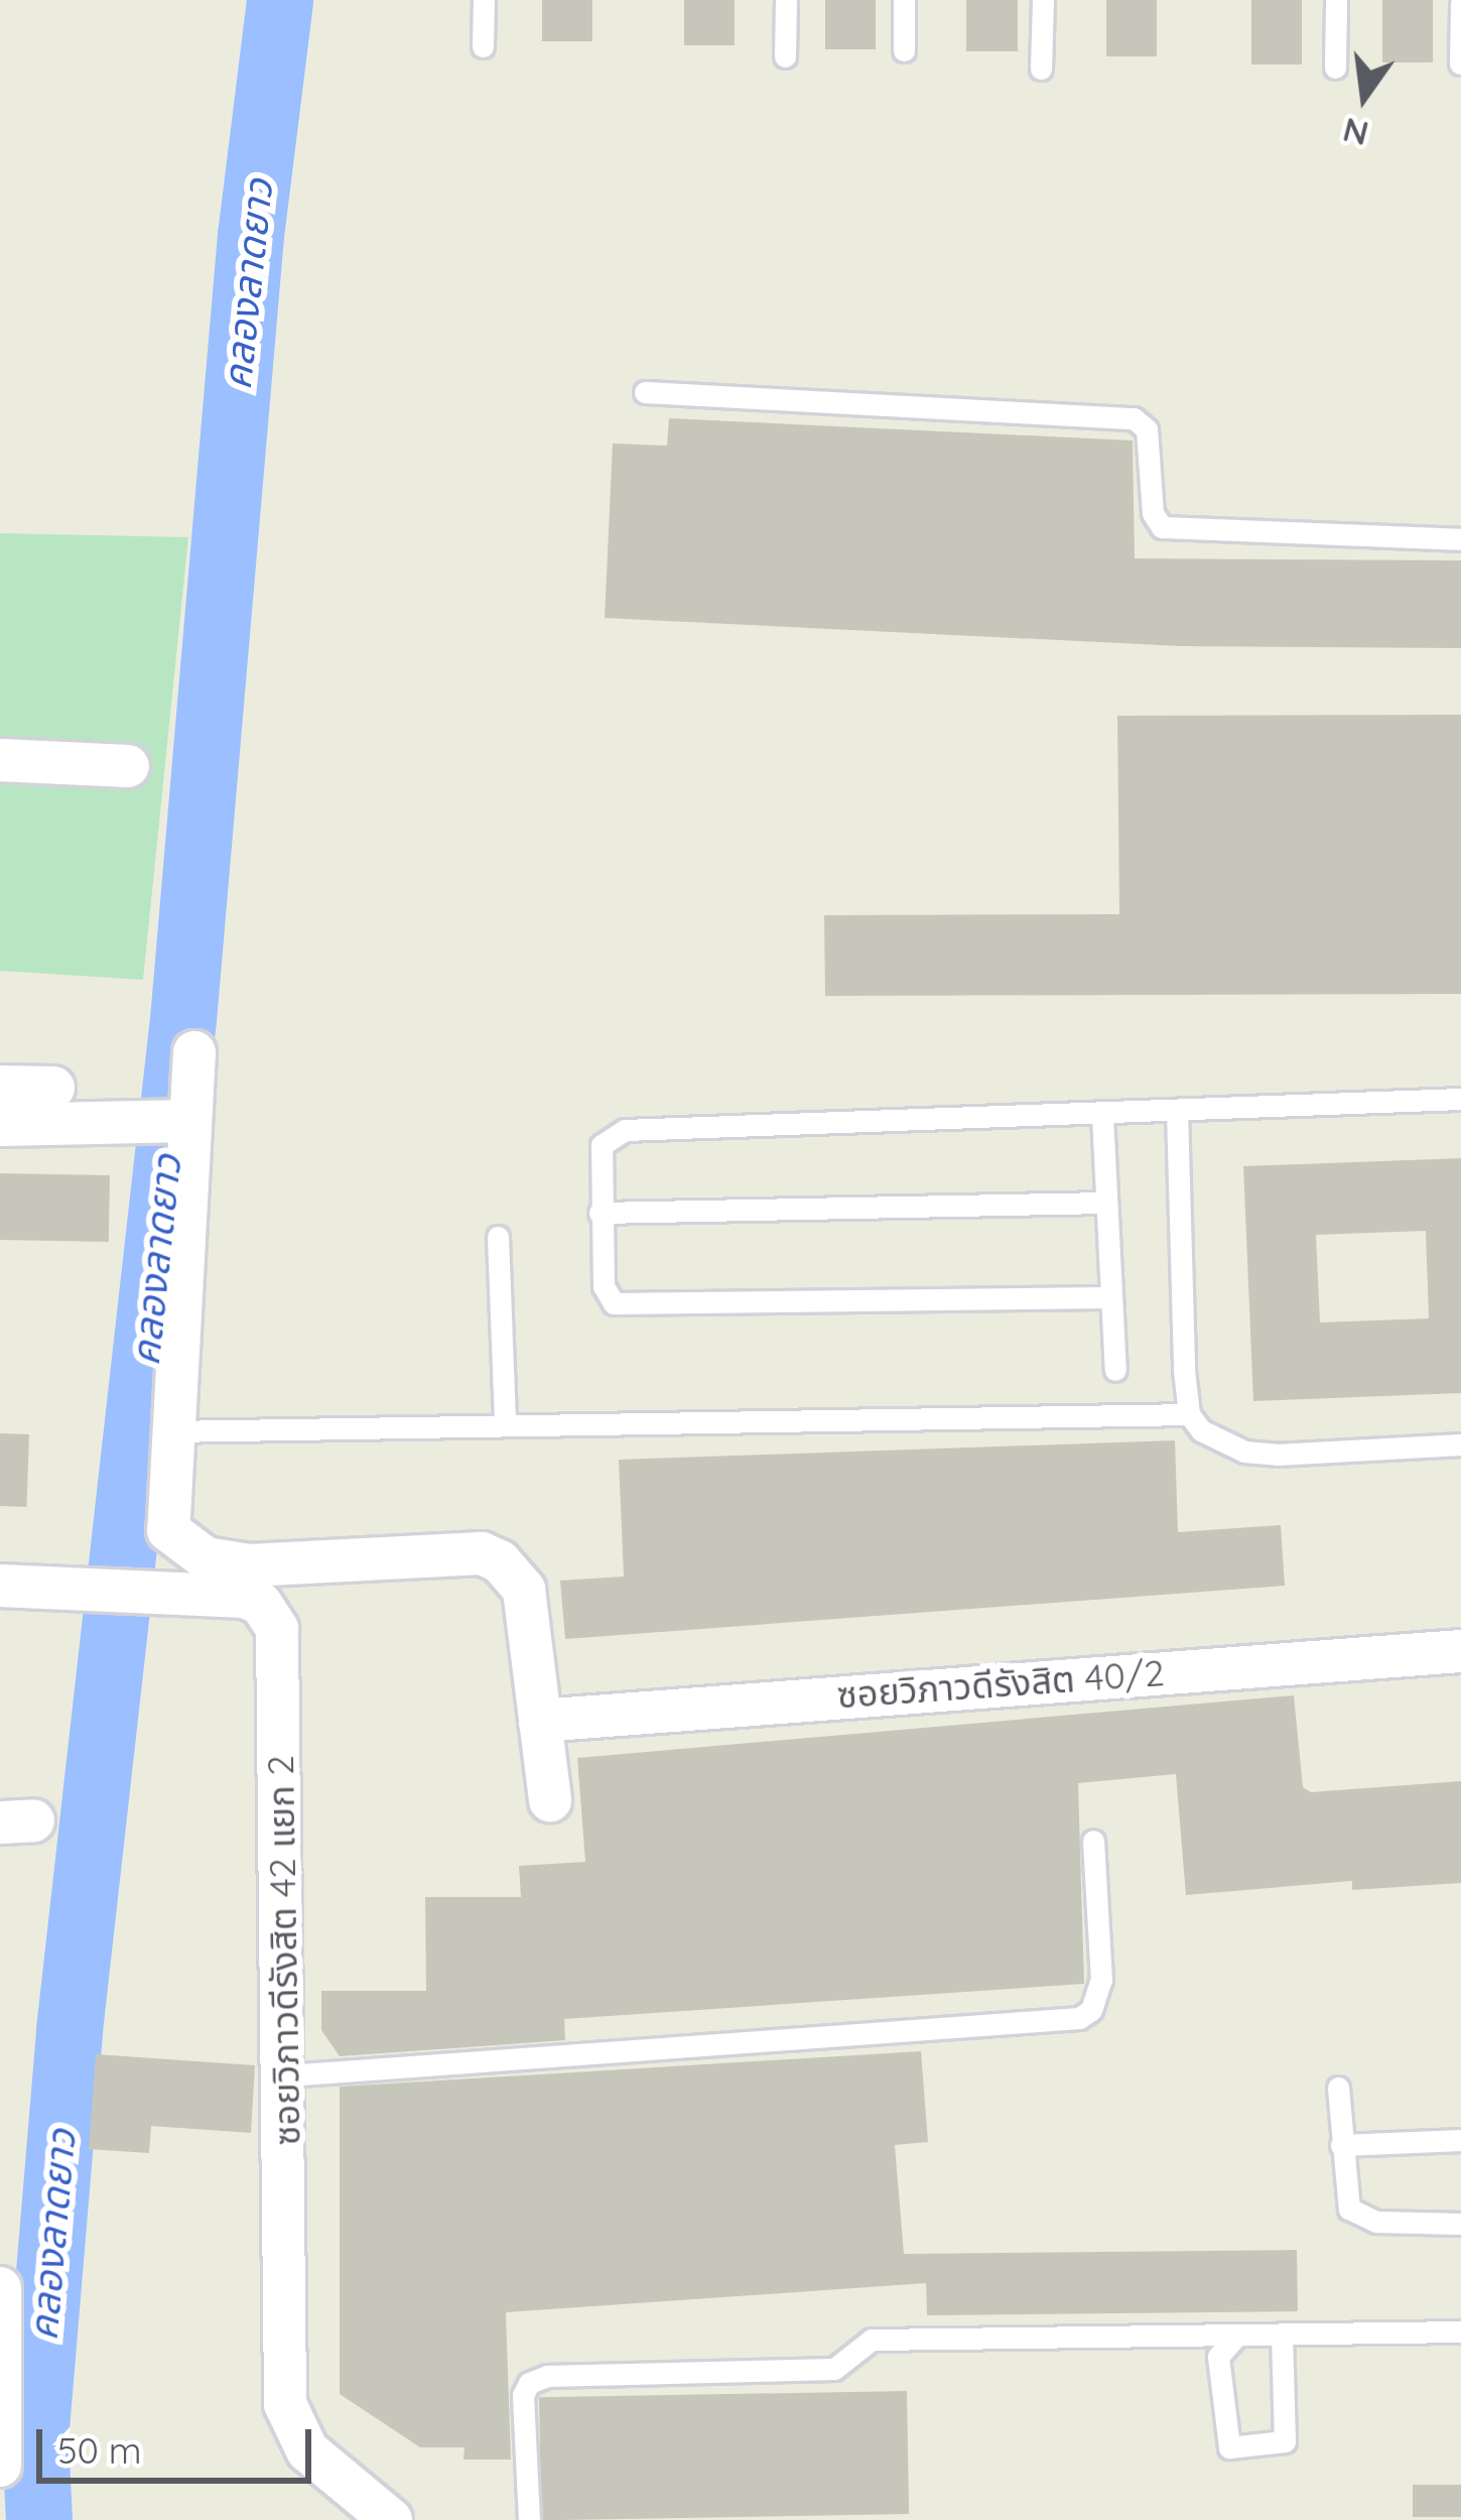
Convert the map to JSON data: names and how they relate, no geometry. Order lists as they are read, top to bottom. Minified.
{"streets":{"street":["ซอยวิภาวดีรังสิต 40/2","ซอยวิภาวดีรังสิต 42 แยก 2"]},"water":["คลองลาดยาว"],"scale_bar":"50 m","north":"bottom"}
